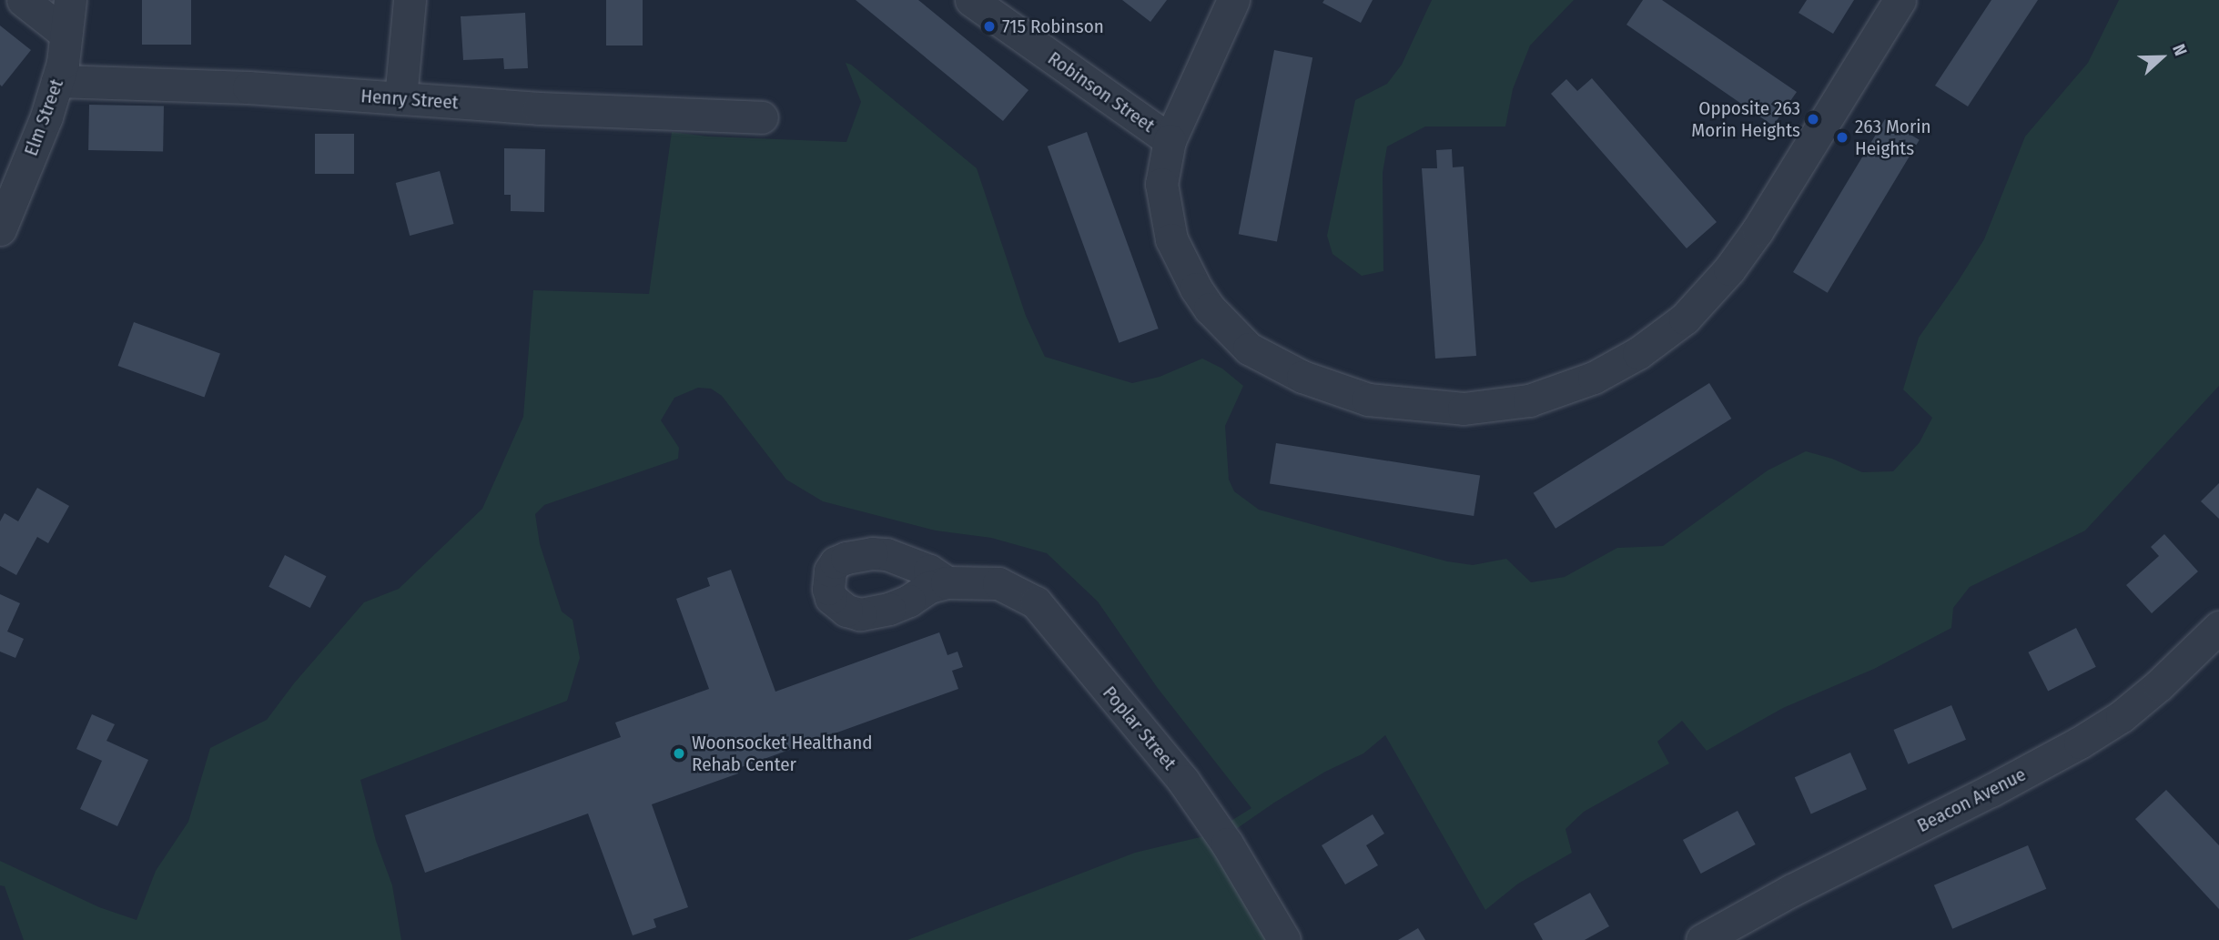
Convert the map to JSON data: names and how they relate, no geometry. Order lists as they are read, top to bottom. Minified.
{"streets":{"street":["Robinson Street","Henry Street","Elm Street","Poplar Street","Beacon Avenue"]},"crossings":[["Henry Street","Elm Street"]],"places":["715 Robinson","Opposite 263 Morin Heights","263 Morin Heights","Woonsocket Healthand Rehab Center"],"north":"right"}
